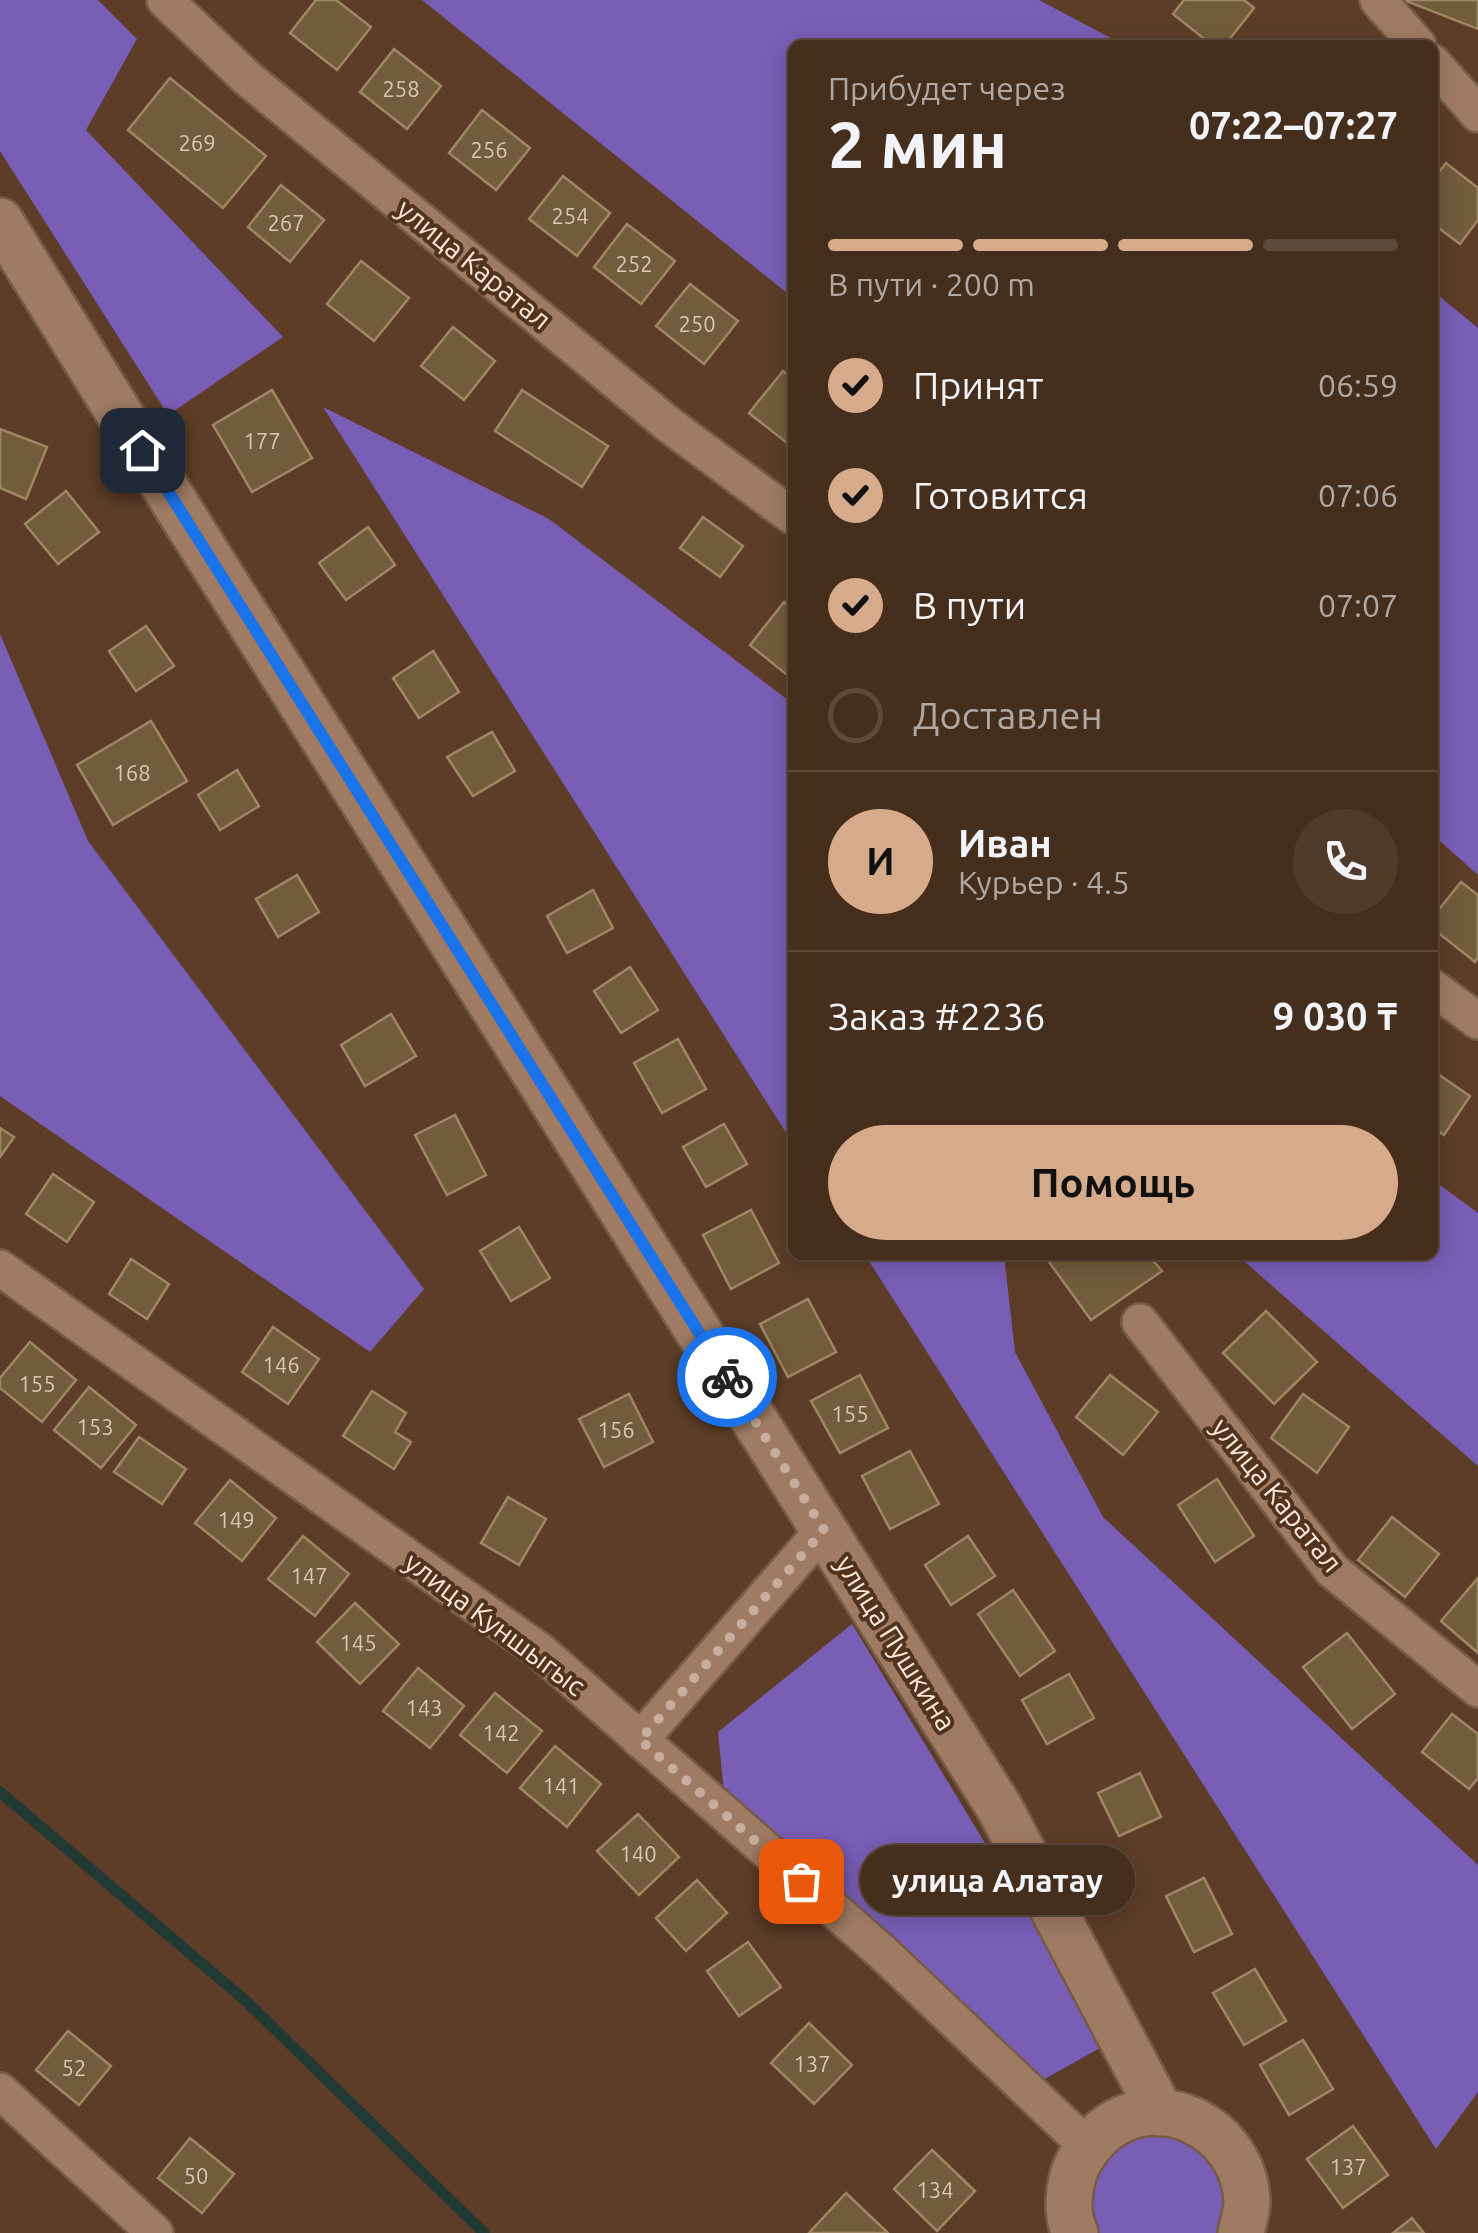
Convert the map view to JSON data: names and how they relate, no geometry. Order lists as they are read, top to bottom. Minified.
{"streets":{"street":["улица Каратал","улица Куншыгыс","улица Пушкина"]},"places":["улица Алатау"],"house_numbers":["258","269","256","254","267","252","250","177","168","146","155","155","153","156","149","147","145","143","142","141","140","137","52","137","50","134"],"page":{"heading":["2 мин","Прибудет через","07:22–07:27"],"panel":["Иван","Курьер · 4.5","Заказ #2236","9 030 ₸"],"bar":"В пути · 200 m","list":[["Принят","06:59"],["Готовится","07:06"],["В пути","07:07"],"Доставлен"],"round":"И","buttons":"Помощь","bubble":"улица Алатау"}}
